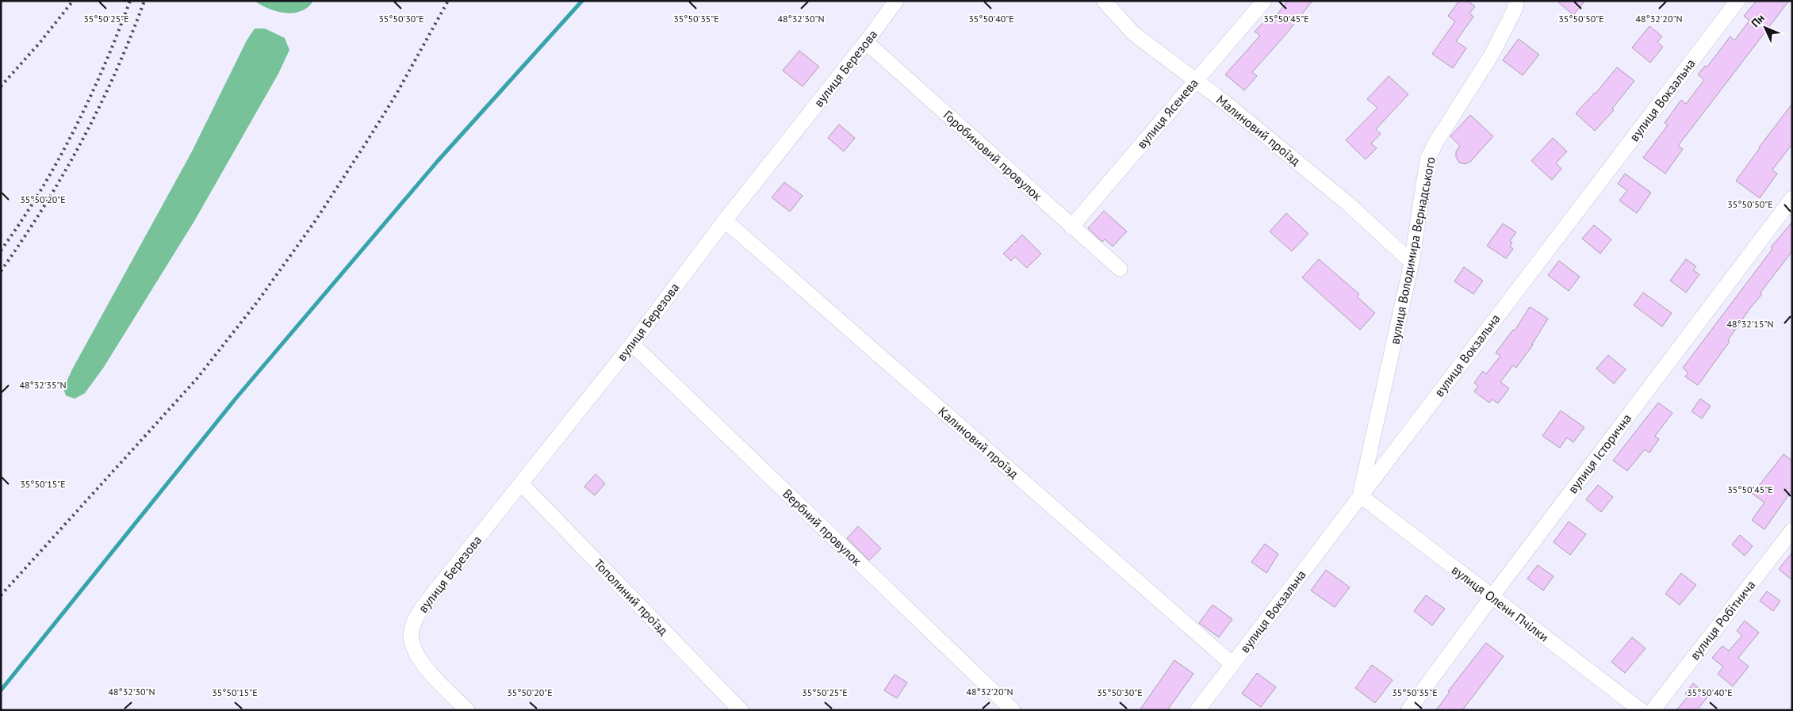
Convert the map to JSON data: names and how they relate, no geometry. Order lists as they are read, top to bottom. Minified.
{"streets":{"street":["вулиця Березова","вулиця Вокзальна","вулиця Ясенева","Малиновий проїзд","Горобиновий провулок","вулиця Володимира Вернадського","Калиновий проїзд","вулиця Історична","Вербний провулок","Тополиний проїзд","вулиця Олени Пчілки","вулиця Робітнича"]},"crossings":[["вулиця Березова","Горобиновий провулок"],["вулиця Березова","Калиновий проїзд"],["вулиця Березова","Вербний провулок"],["вулиця Березова","Тополиний проїзд"],["вулиця Вокзальна","вулиця Володимира Вернадського"],["вулиця Вокзальна","Калиновий проїзд"],["вулиця Вокзальна","вулиця Олени Пчілки"],["вулиця Ясенева","Малиновий проїзд"],["вулиця Ясенева","Горобиновий провулок"],["Малиновий проїзд","вулиця Володимира Вернадського"],["вулиця Володимира Вернадського","вулиця Олени Пчілки"],["вулиця Історична","вулиця Олени Пчілки"]],"north":"top left","coordinates":["35°50'25\"E","35°50'30\"E","35°50'35\"E","35°50'40\"E","35°50'45\"E","35°50'50\"E","48°32'30\"N","48°32'20\"N","35°50'20\"E","48°32'15\"N","48°32'35\"N","35°50'15\"E"]}
